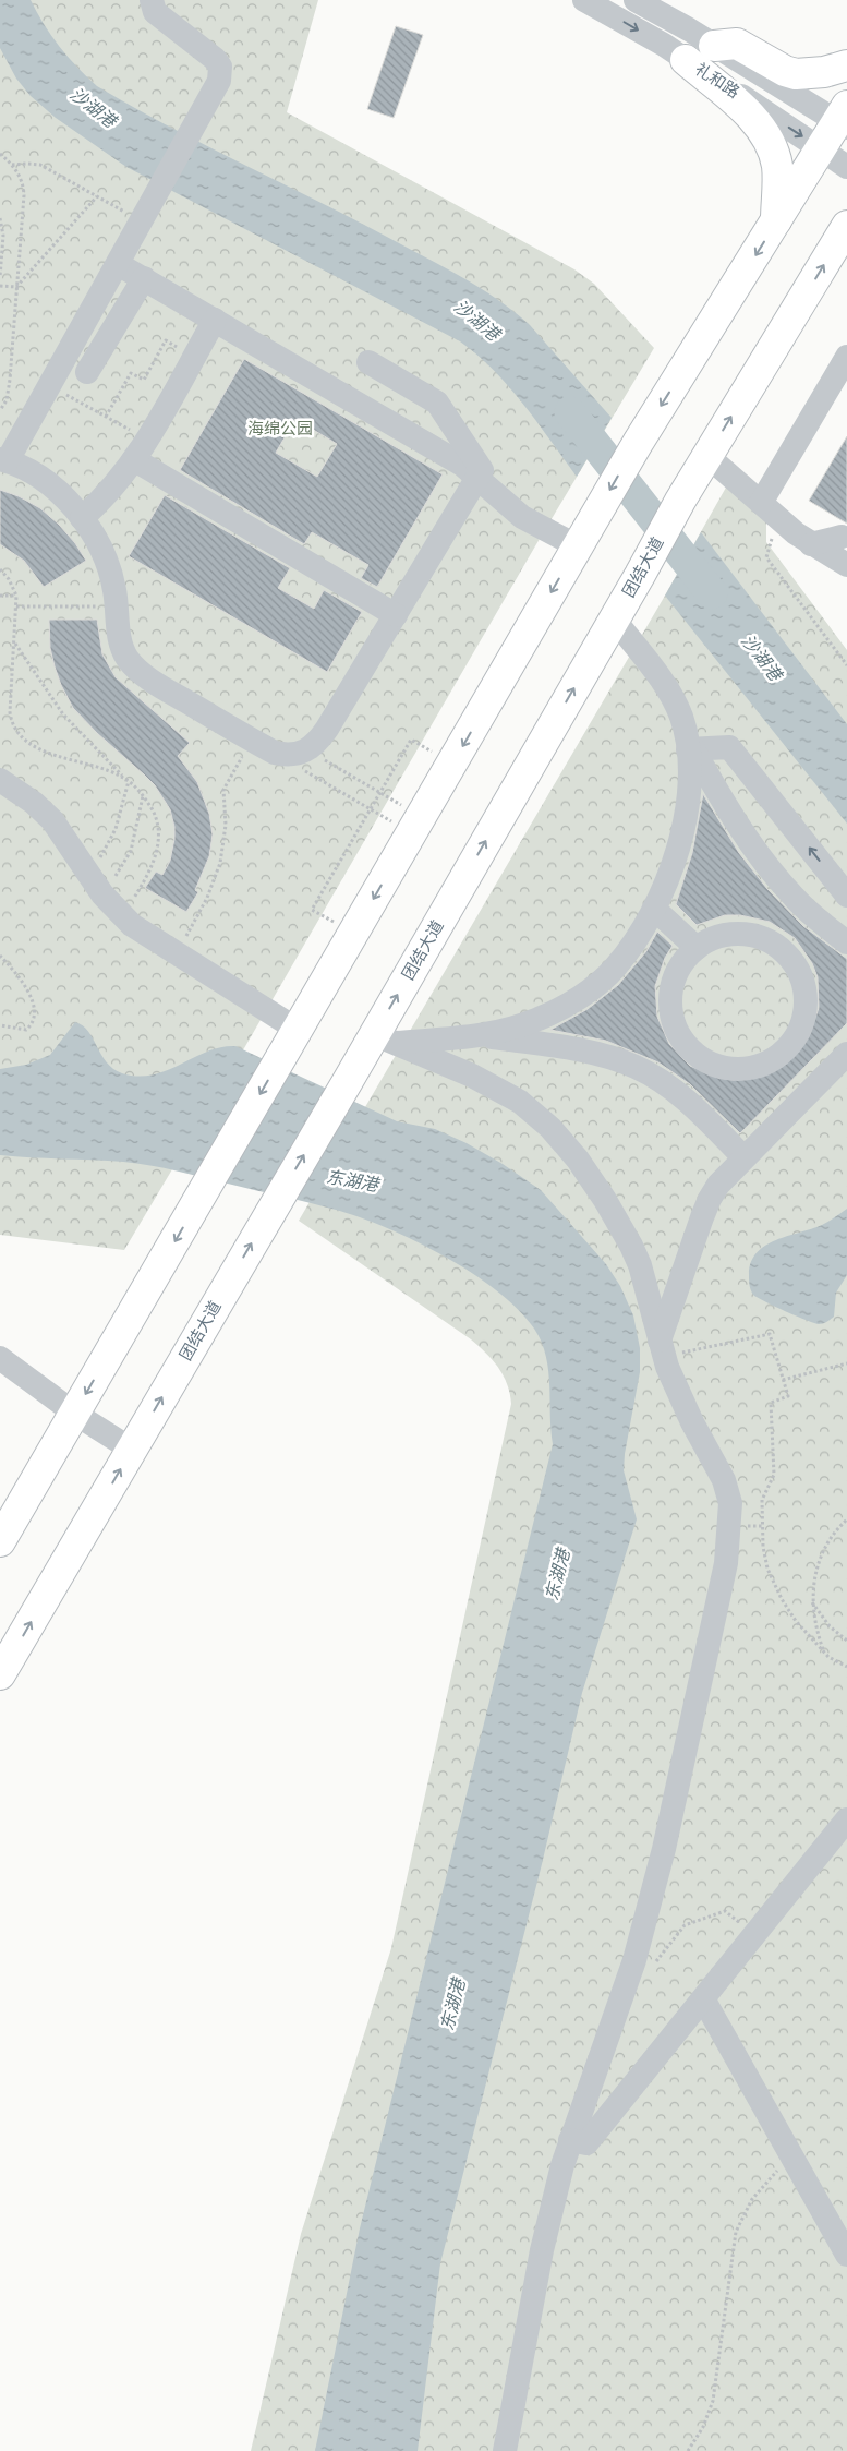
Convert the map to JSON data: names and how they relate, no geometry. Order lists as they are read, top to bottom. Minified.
{"streets":{"main road":["团结大道"],"street":["礼和路"]},"water":["沙湖港","东湖港"],"parks":["海绵公园"]}
